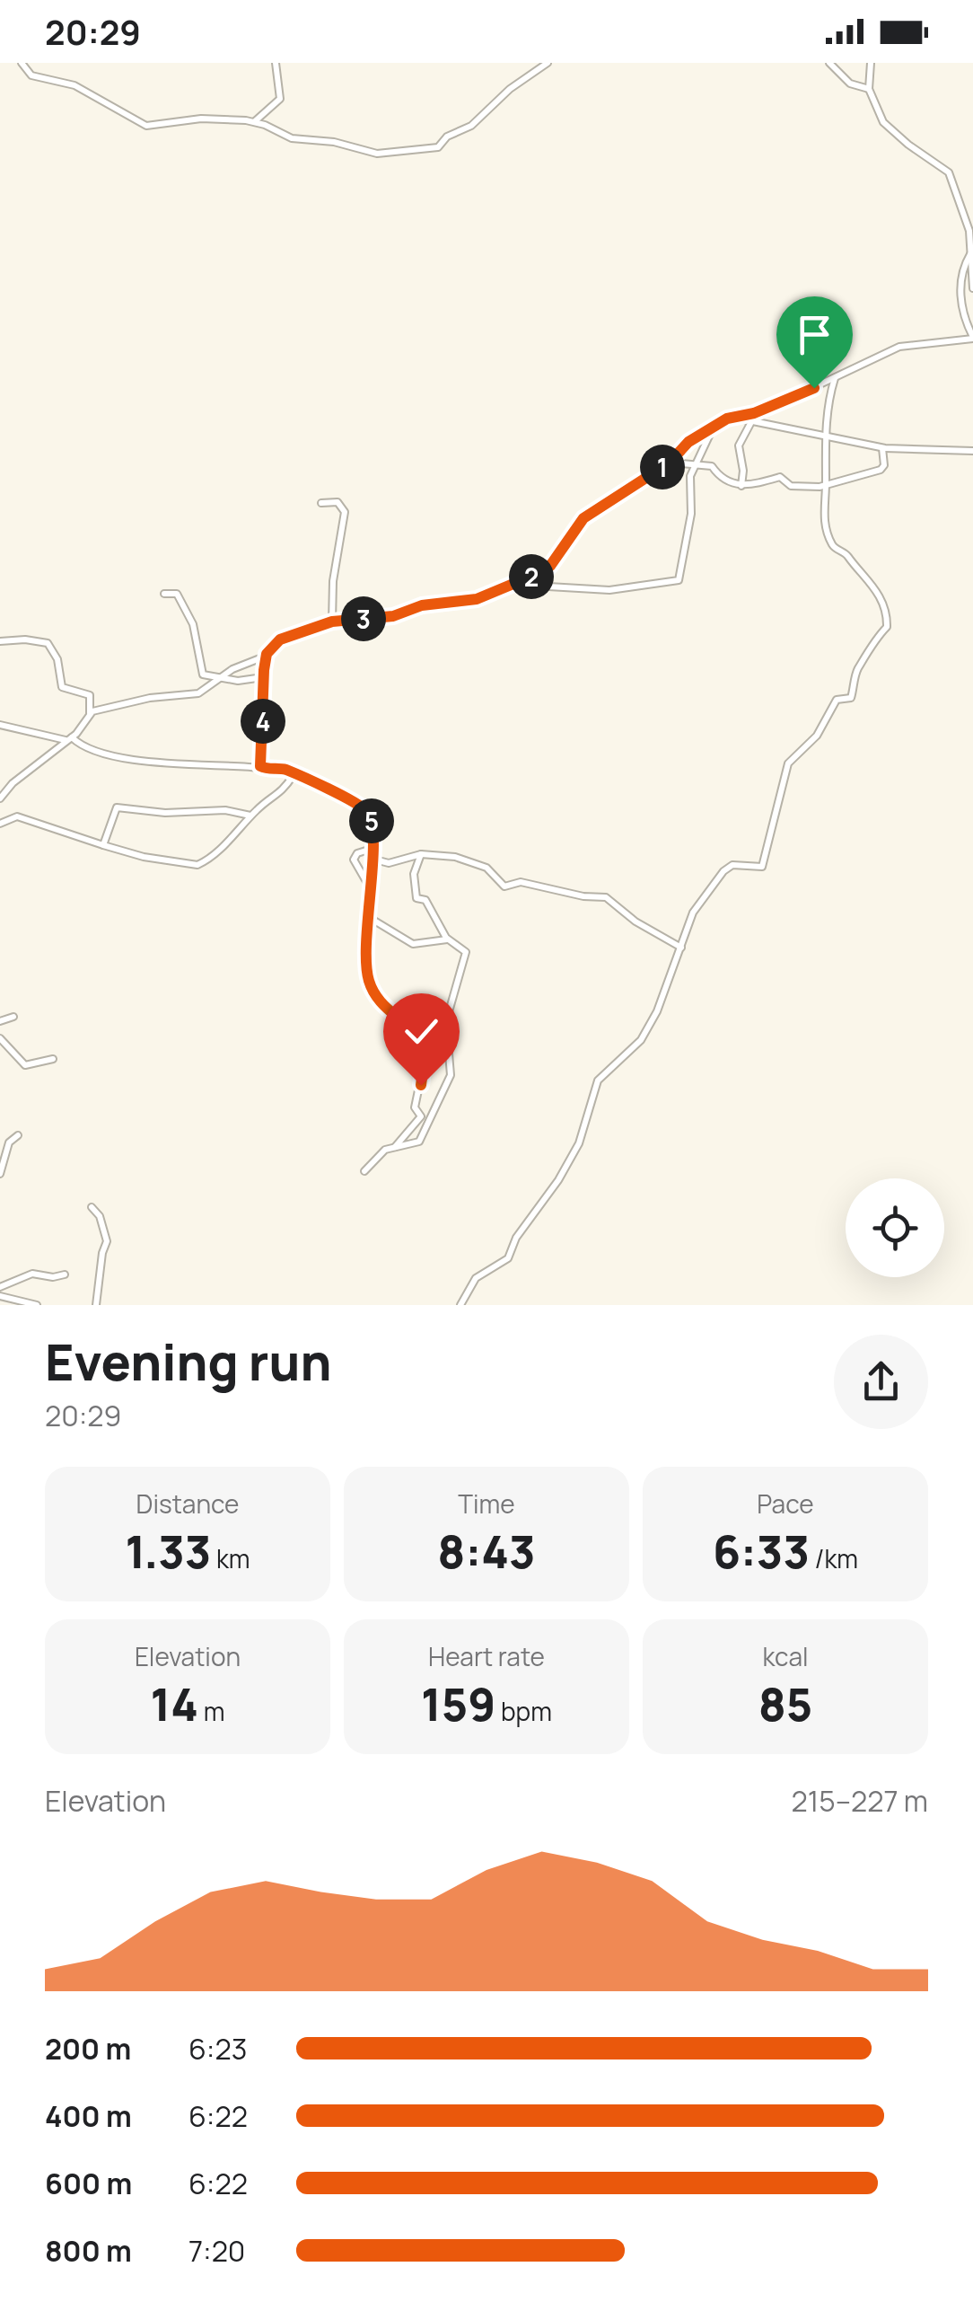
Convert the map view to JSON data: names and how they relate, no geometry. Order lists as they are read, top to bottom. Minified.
{"page":{"status":"20:29","pins":["1","2","3","4","5"],"heading":["Evening run","20:29"],"stats":[["Distance","1.33 km"],["Time","8:43"],["Pace","6:33 /km"],["Elevation","14 m"],["Heart rate","159 bpm"],["kcal","85"]],"chart":["Elevation","215–227 m"],"list":[{"name":"200 m","note":"6:23"},{"name":"400 m","note":"6:22"},{"name":"600 m","note":"6:22"},{"name":"800 m","note":"7:20"}]}}
